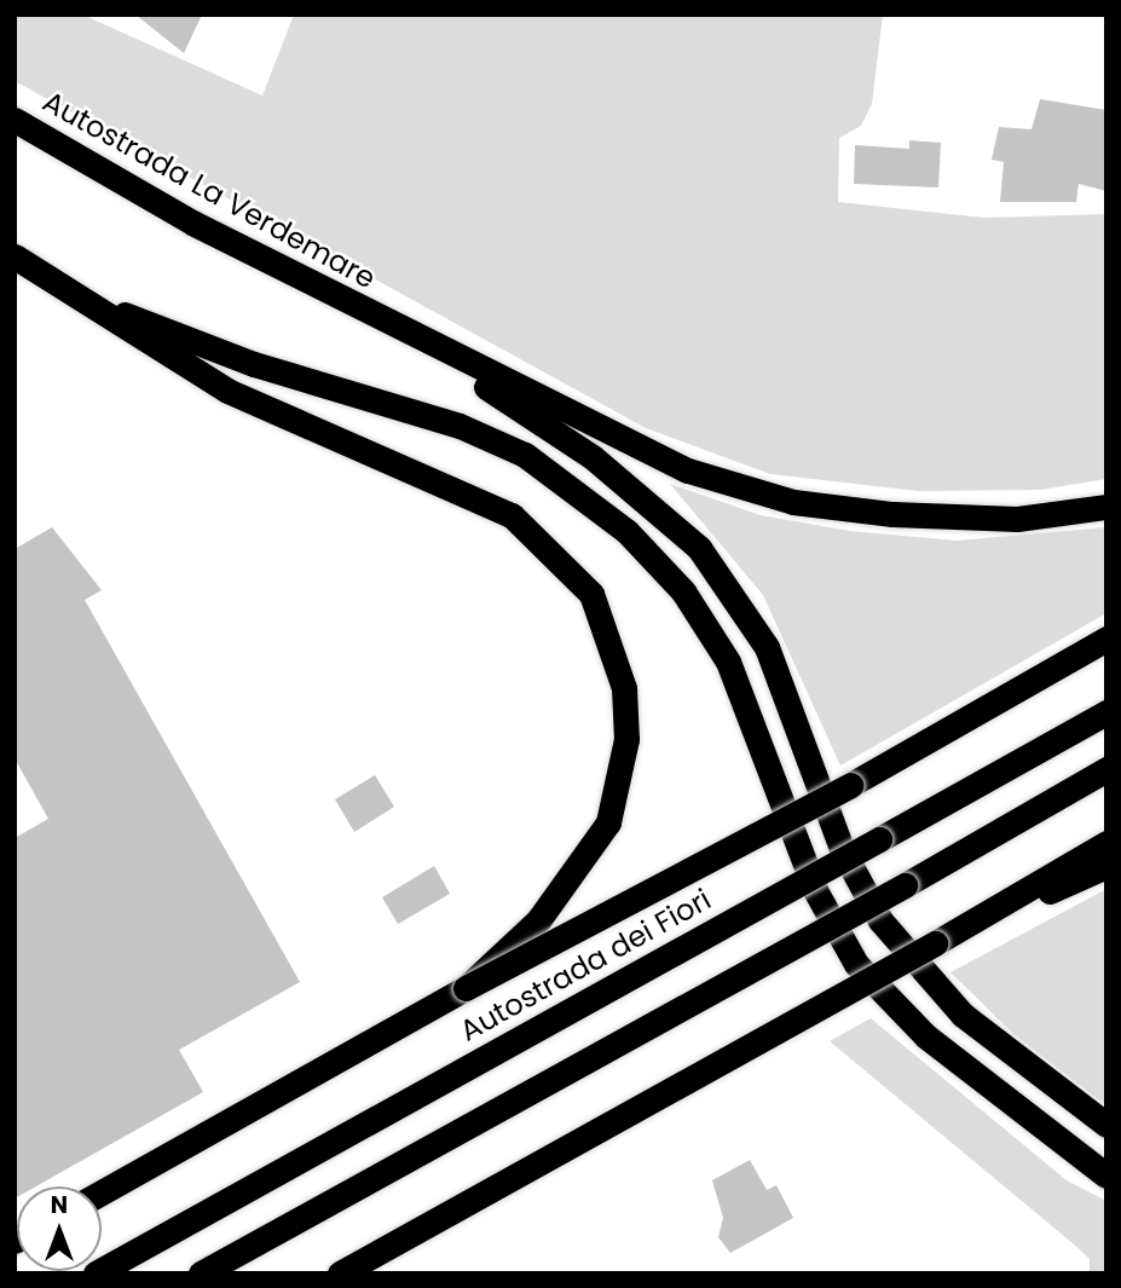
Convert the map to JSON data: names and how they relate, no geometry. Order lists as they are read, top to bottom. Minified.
{"streets":{"highway":["Autostrada La Verdemare","Autostrada dei Fiori"]},"north":"top"}
